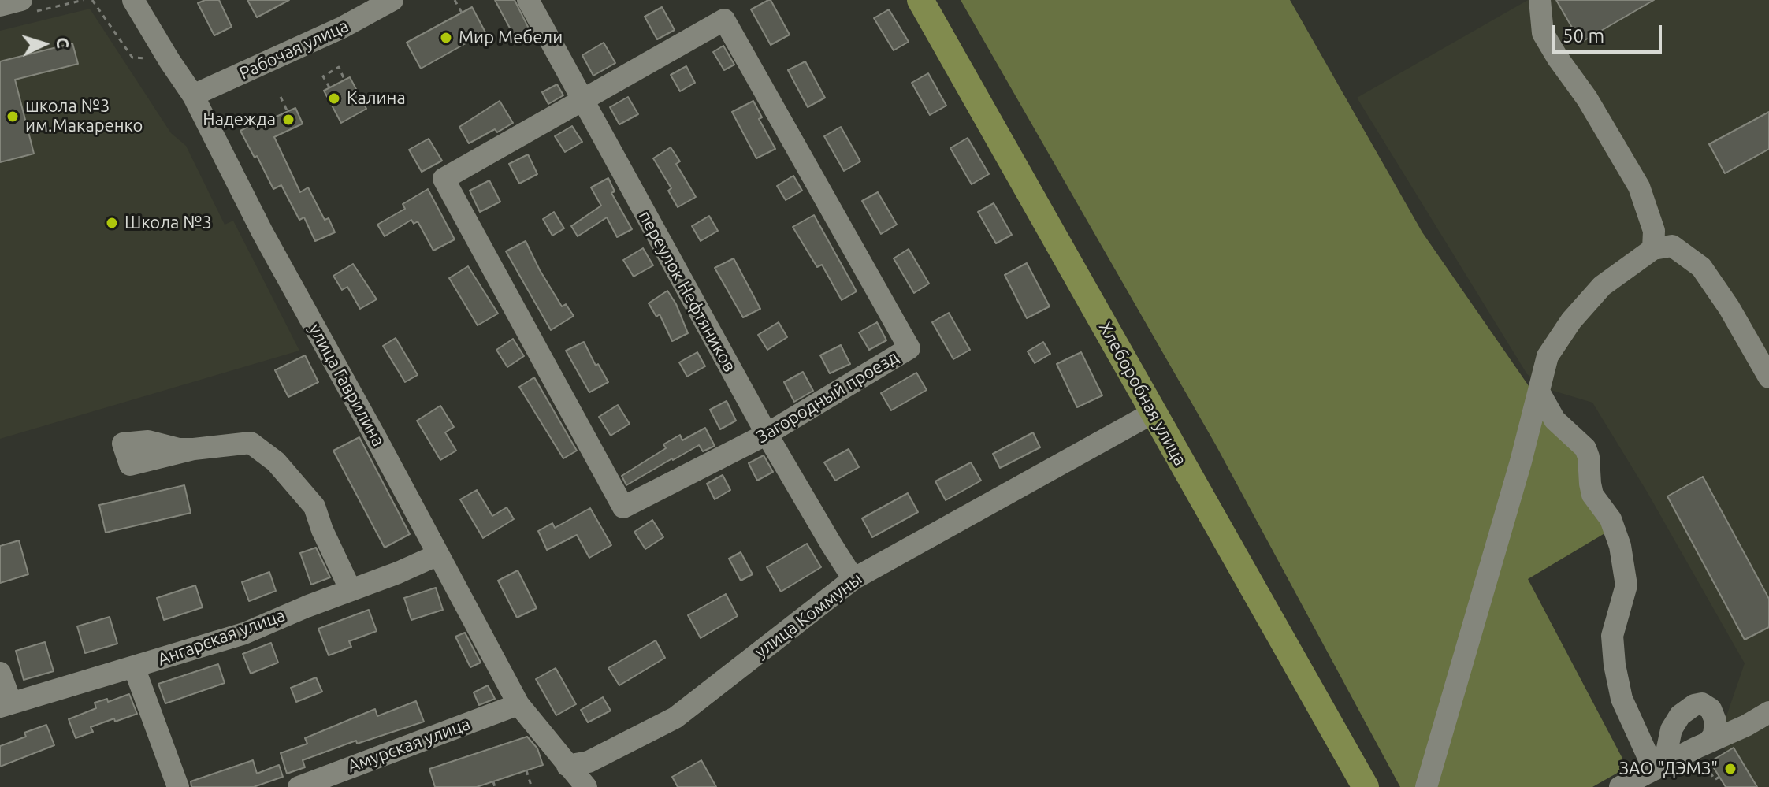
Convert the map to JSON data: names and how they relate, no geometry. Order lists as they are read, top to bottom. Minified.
{"streets":{"main road":["Хлеборобная улица"],"street":["Рабочая улица","переулок Нефтяников","улица Гаврилина","Загородный проезд","улица Коммуны","Ангарская улица","Амурская улица"]},"crossings":[["Рабочая улица","улица Гаврилина"],["переулок Нефтяников","Загородный проезд"],["переулок Нефтяников","улица Коммуны"],["улица Гаврилина","улица Коммуны"],["улица Гаврилина","Ангарская улица"],["улица Гаврилина","Амурская улица"],["Хлеборобная улица","улица Коммуны"]],"places":["Мир Мебели","Калина","школа №3 им.Макаренко","Надежда","Школа №3","ЗАО \"ДЭМЗ\""],"scale_bar":"50 m","north":"right"}
